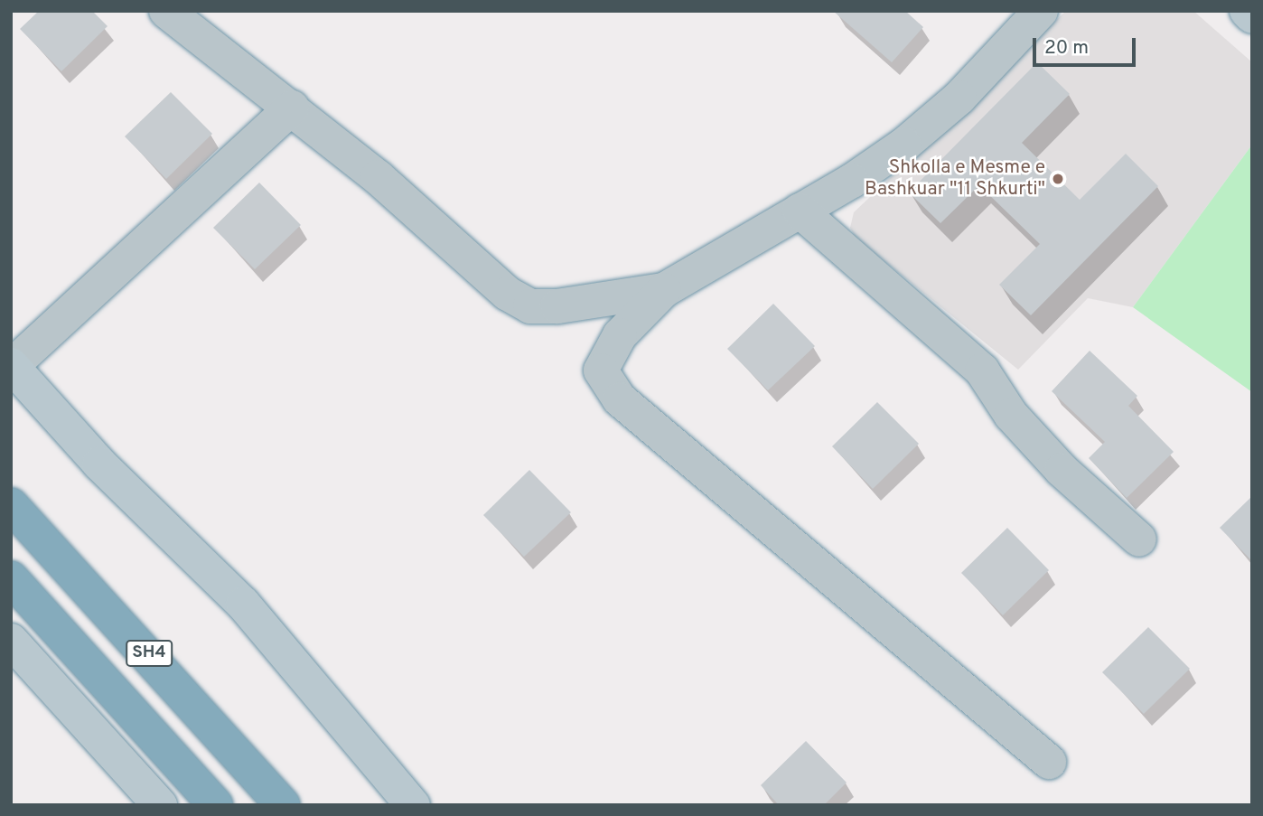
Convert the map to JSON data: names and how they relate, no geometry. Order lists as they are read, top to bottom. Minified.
{"streets":{"highway":["SH4"]},"places":["Shkolla e Mesme e Bashkuar \"11 Shkurti\""],"scale_bar":"20 m"}
